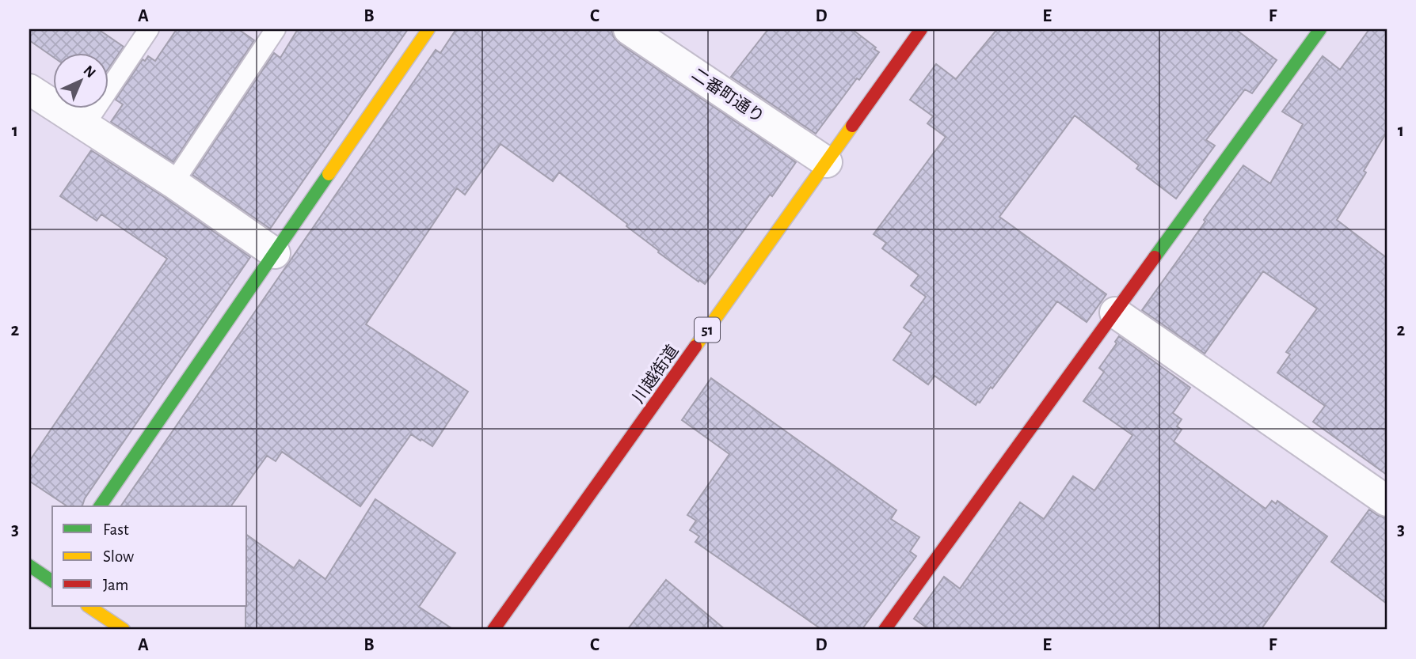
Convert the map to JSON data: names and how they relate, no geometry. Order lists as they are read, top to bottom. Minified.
{"streets":{"street":["二番町通り","51","川越街道"]},"crossings":[["二番町通り","川越街道"]],"legend":["Fast","Slow","Jam"],"north":"top right","grid":{"columns":["A","B","C","D","E","F"],"rows":["1","2","3"]}}
